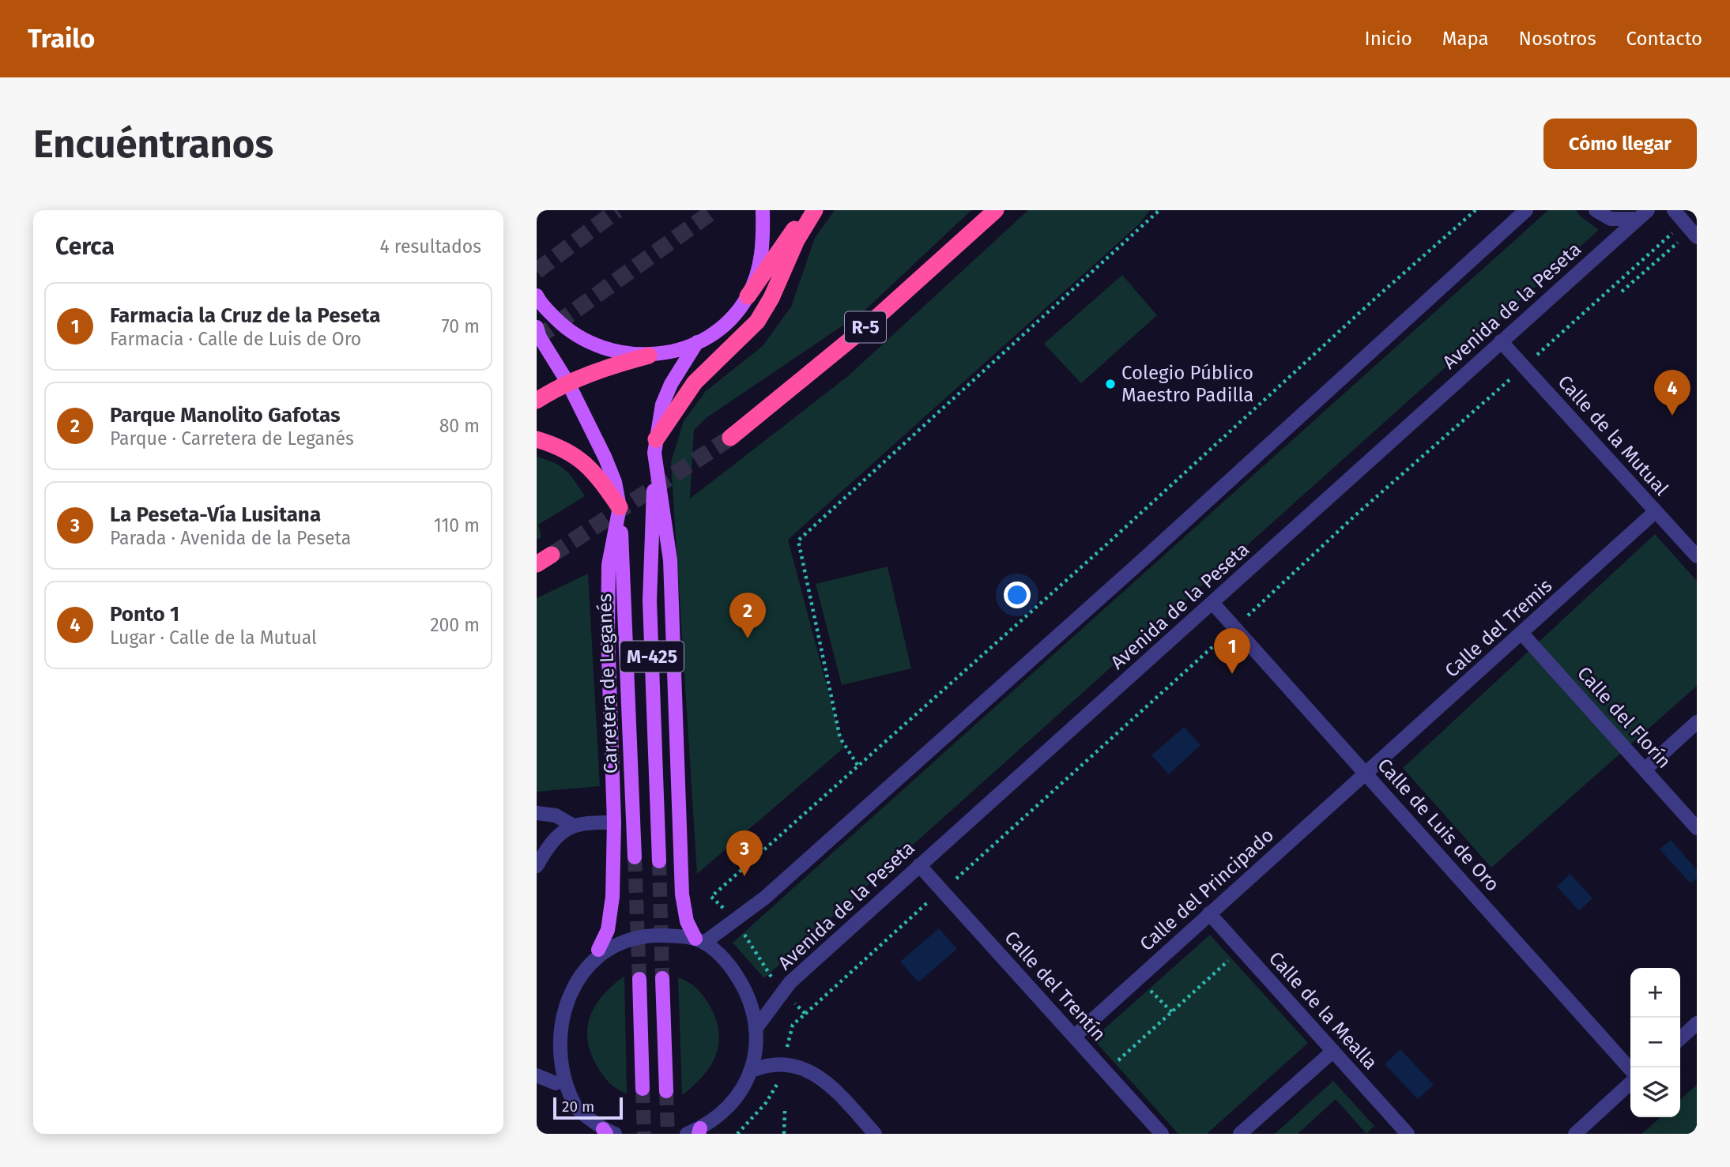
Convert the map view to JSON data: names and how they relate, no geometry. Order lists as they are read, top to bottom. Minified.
{"streets":{"highway":["R-5","M-425"],"main road":["Carretera de Leganés"],"street":["Avenida de la Peseta","Calle de la Mutual","Calle del Tremis","Calle del Florín","Calle de Luis de Oro","Calle del Principado","Calle del Trentín","Calle de la Mealla"]},"crossings":[["Avenida de la Peseta","Calle de la Mutual"],["Avenida de la Peseta","Calle de Luis de Oro"],["Avenida de la Peseta","Calle del Trentín"],["Calle de la Mutual","Calle del Tremis"],["Calle del Tremis","Calle del Florín"],["Calle del Tremis","Calle de Luis de Oro"],["Calle del Tremis","Calle del Principado"],["M-425","Carretera de Leganés"],["Calle de Luis de Oro","Calle del Principado"],["Calle del Principado","Calle del Trentín"],["Calle del Principado","Calle de la Mealla"]],"places":["Colegio Público Maestro Padilla"],"scale_bar":"20 m","page":{"header":"Trailo","nav":["Inicio","Mapa","Nosotros","Contacto"],"buttons":"Cómo llegar","title":"Encuéntranos","heading":["Cerca","4 resultados"],"list":[{"mark":"1","name":"Farmacia la Cruz de la Peseta","note":"Farmacia · Calle de Luis de Oro","value":"70 m"},{"mark":"2","name":"Parque Manolito Gafotas","note":"Parque · Carretera de Leganés","value":"80 m"},{"mark":"3","name":"La Peseta-Vía Lusitana","note":"Parada · Avenida de la Peseta","value":"110 m"},{"mark":"4","name":"Ponto 1","note":"Lugar · Calle de la Mutual","value":"200 m"}],"pins":["4","2","1","3"],"map_buttons":["+","−"],"scale":"20 m"}}
